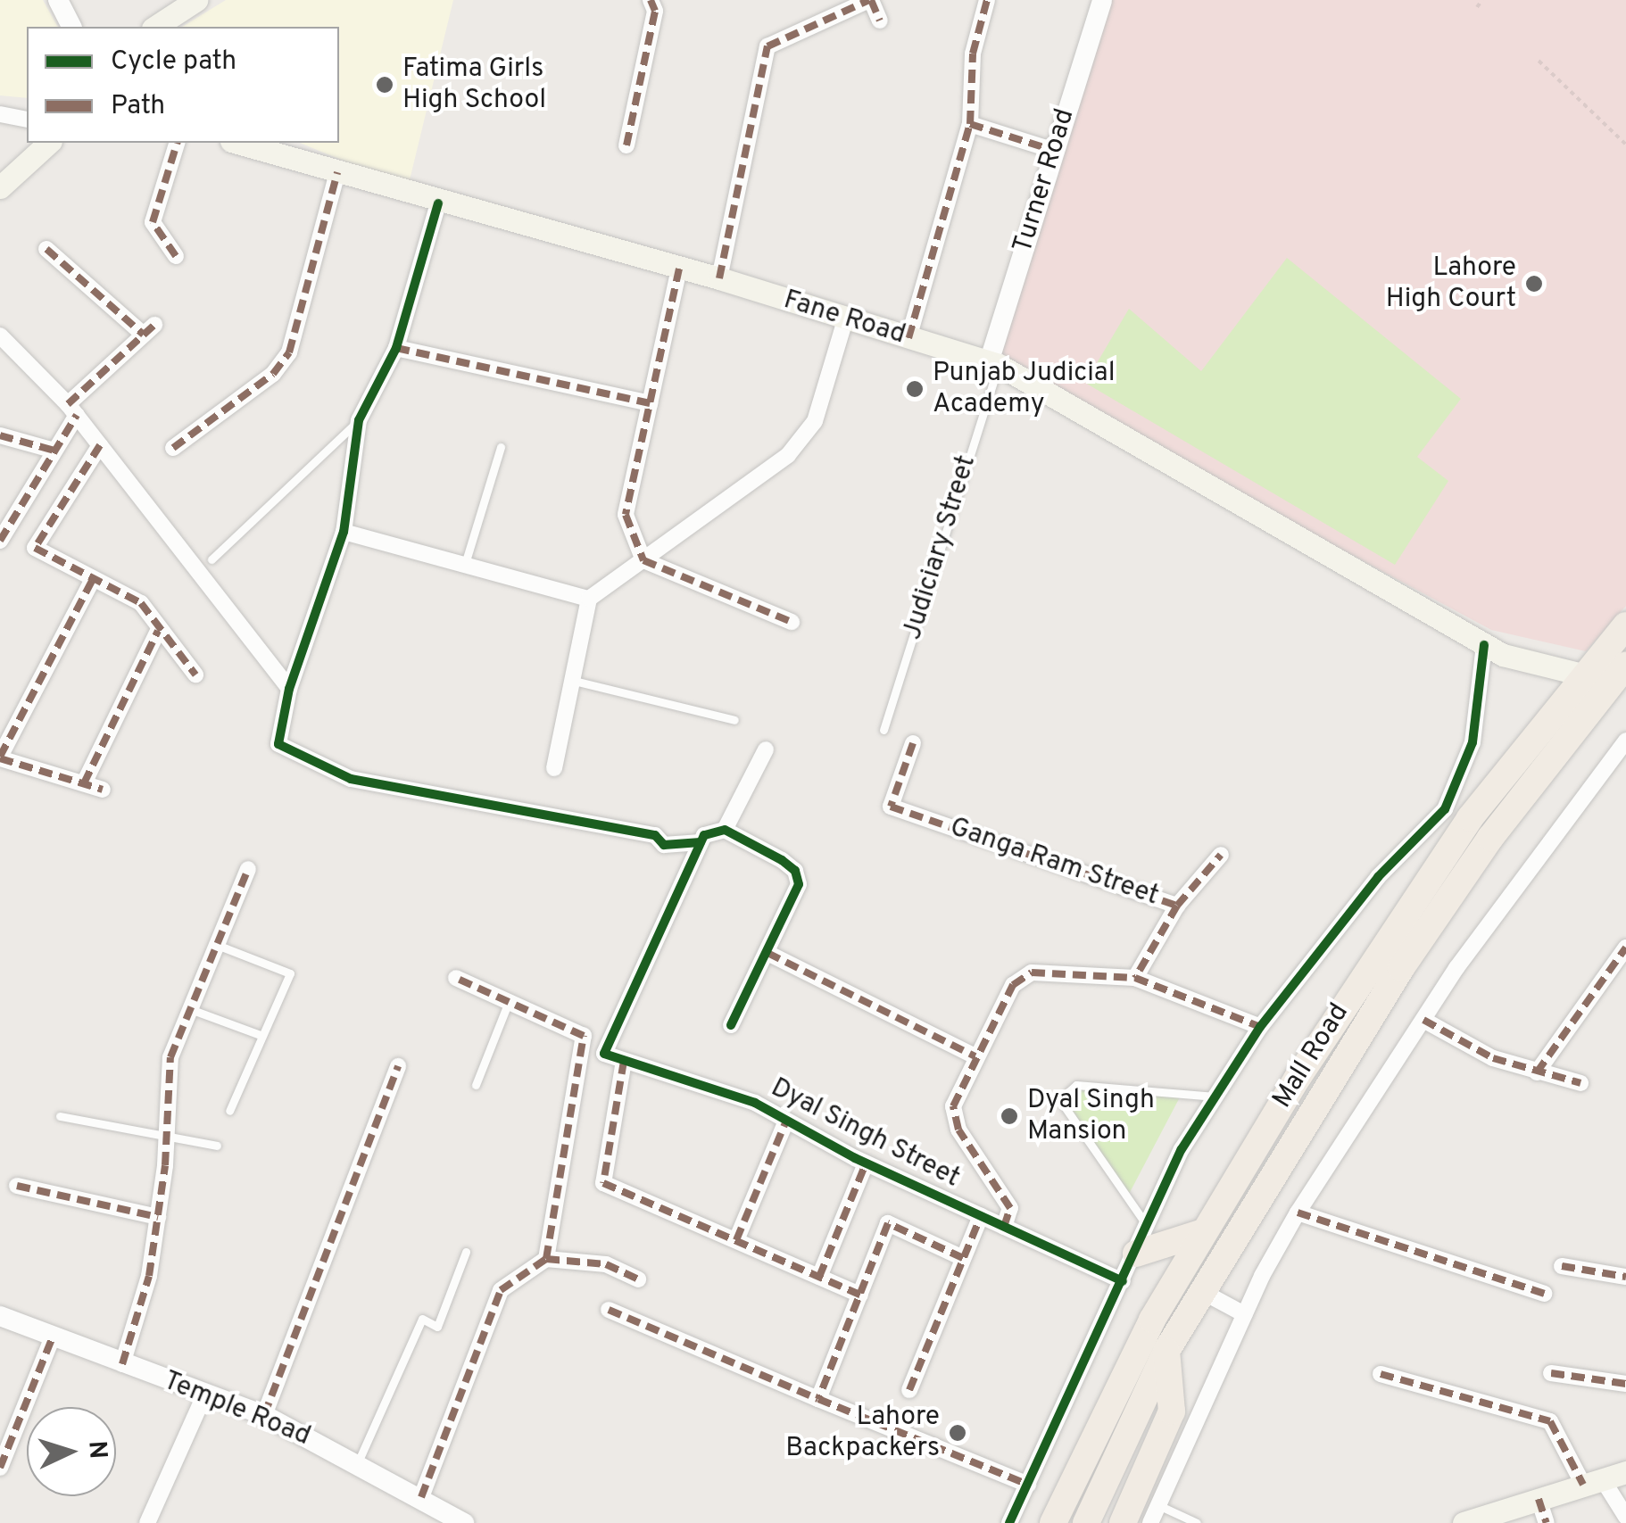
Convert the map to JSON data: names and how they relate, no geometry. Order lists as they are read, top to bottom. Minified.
{"streets":{"main road":["Fane Road","Mall Road"],"street":["Turner Road","Ganga Ram Street","Dyal Singh Street","Temple Road"],"lane":["Judiciary Street"]},"crossings":[["Turner Road","Fane Road"],["Turner Road","Judiciary Street"],["Fane Road","Judiciary Street"],["Fane Road","Mall Road"]],"places":["Fatima Girls High School","Lahore High Court","Punjab Judicial Academy","Dyal Singh Mansion","Lahore Backpackers"],"legend":["Cycle path","Path"],"north":"right"}
